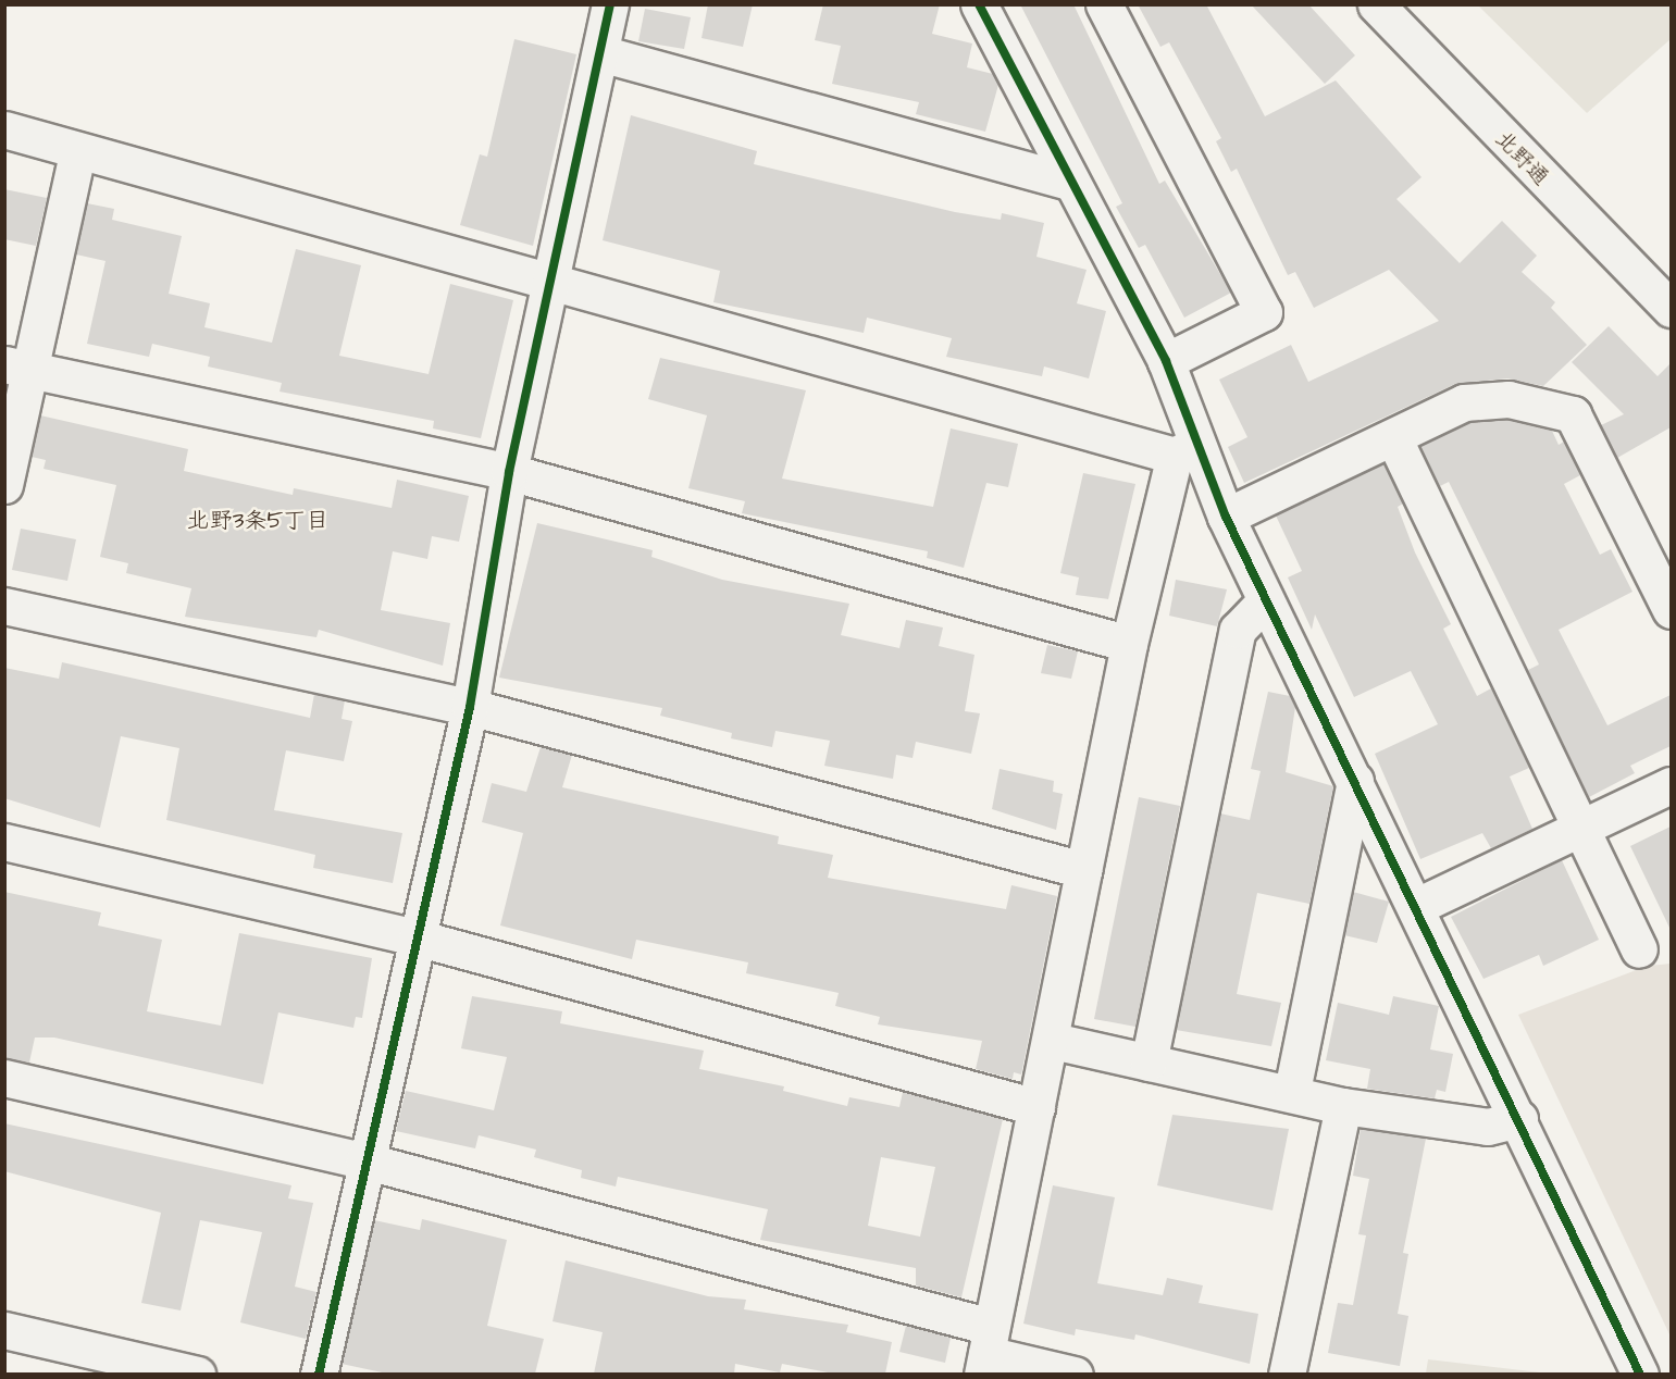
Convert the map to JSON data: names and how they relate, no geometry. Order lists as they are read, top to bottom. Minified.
{"streets":{"street":["北野通"]},"districts":["北野3条5丁目"]}
